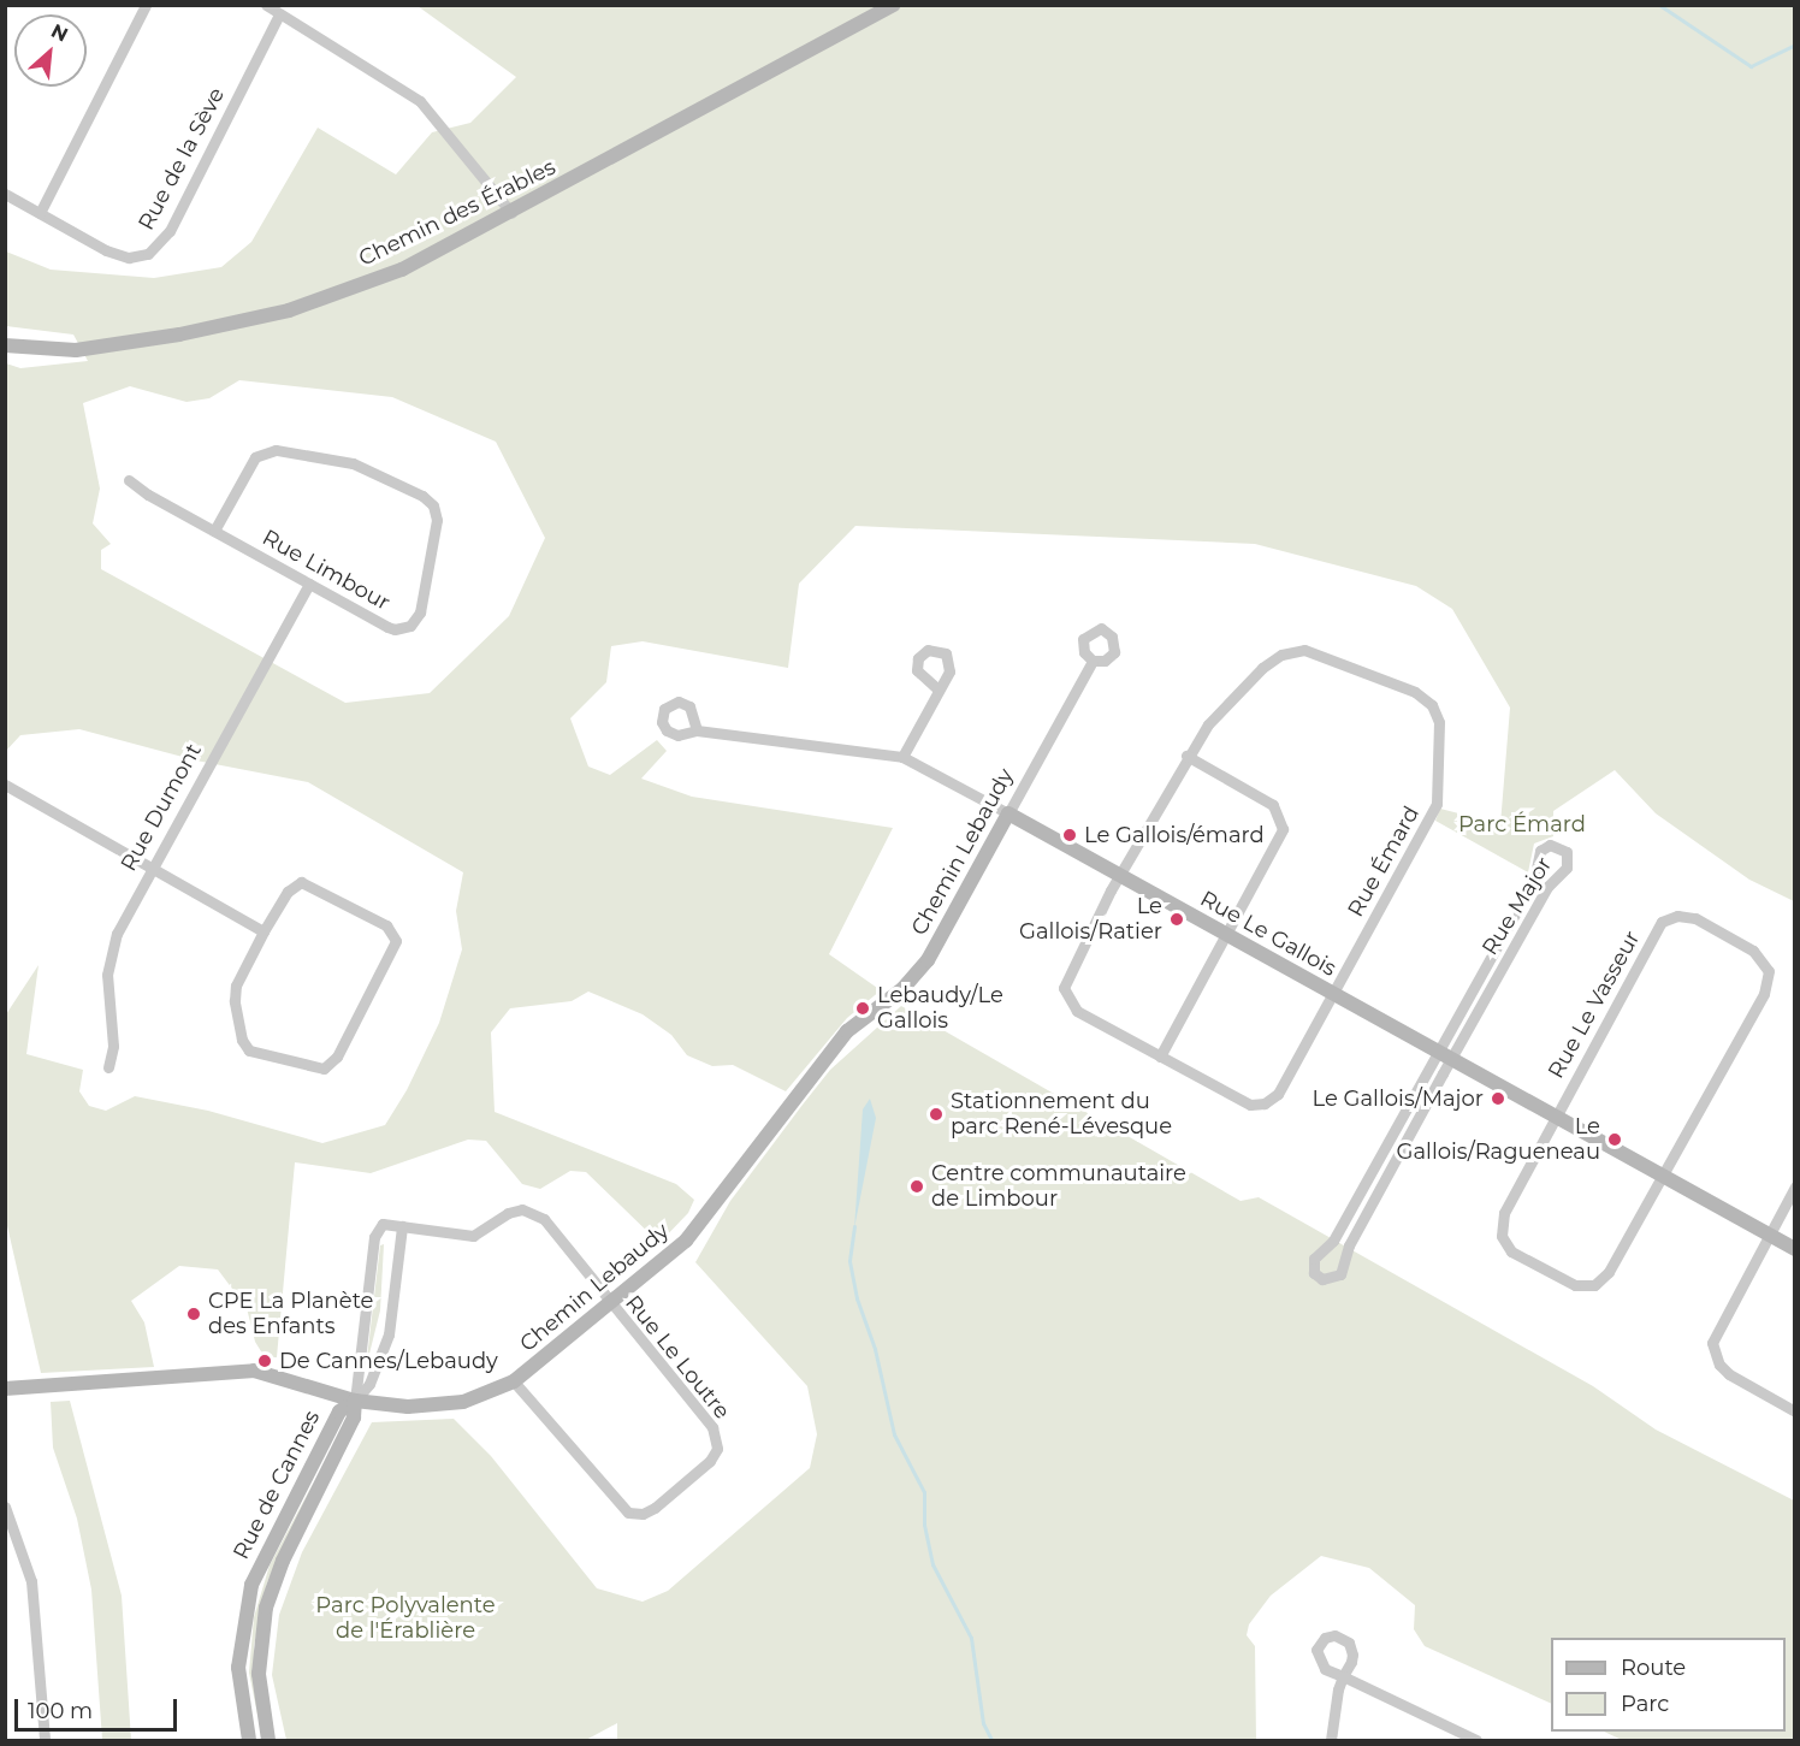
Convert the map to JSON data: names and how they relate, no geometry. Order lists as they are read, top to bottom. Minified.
{"streets":{"street":["Rue de la Sève","Chemin des Érables","Rue Limbour","Rue Dumont","Chemin Lebaudy","Rue Émard","Rue Major","Rue Le Gallois","Rue Le Vasseur","Rue Le Loutre","Rue de Cannes"]},"crossings":[["Rue Limbour","Rue Dumont"],["Chemin Lebaudy","Rue Le Gallois"],["Chemin Lebaudy","Rue Le Loutre"],["Chemin Lebaudy","Rue de Cannes"],["Rue Émard","Rue Le Gallois"],["Rue Major","Rue Le Gallois"],["Rue Le Gallois","Rue Le Vasseur"],["Rue Le Loutre","Rue de Cannes"]],"parks":["Parc Émard","Parc Polyvalente de l'Érablière"],"places":["Le Gallois/émard","Le Gallois/Ratier","Lebaudy/Le Gallois","Le Gallois/Major","Stationnement du parc René-Lévesque","Le Gallois/Ragueneau","Centre communautaire de Limbour","CPE La Planète des Enfants","De Cannes/Lebaudy"],"legend":["Route","Parc"],"scale_bar":"100 m","north":"top right"}
